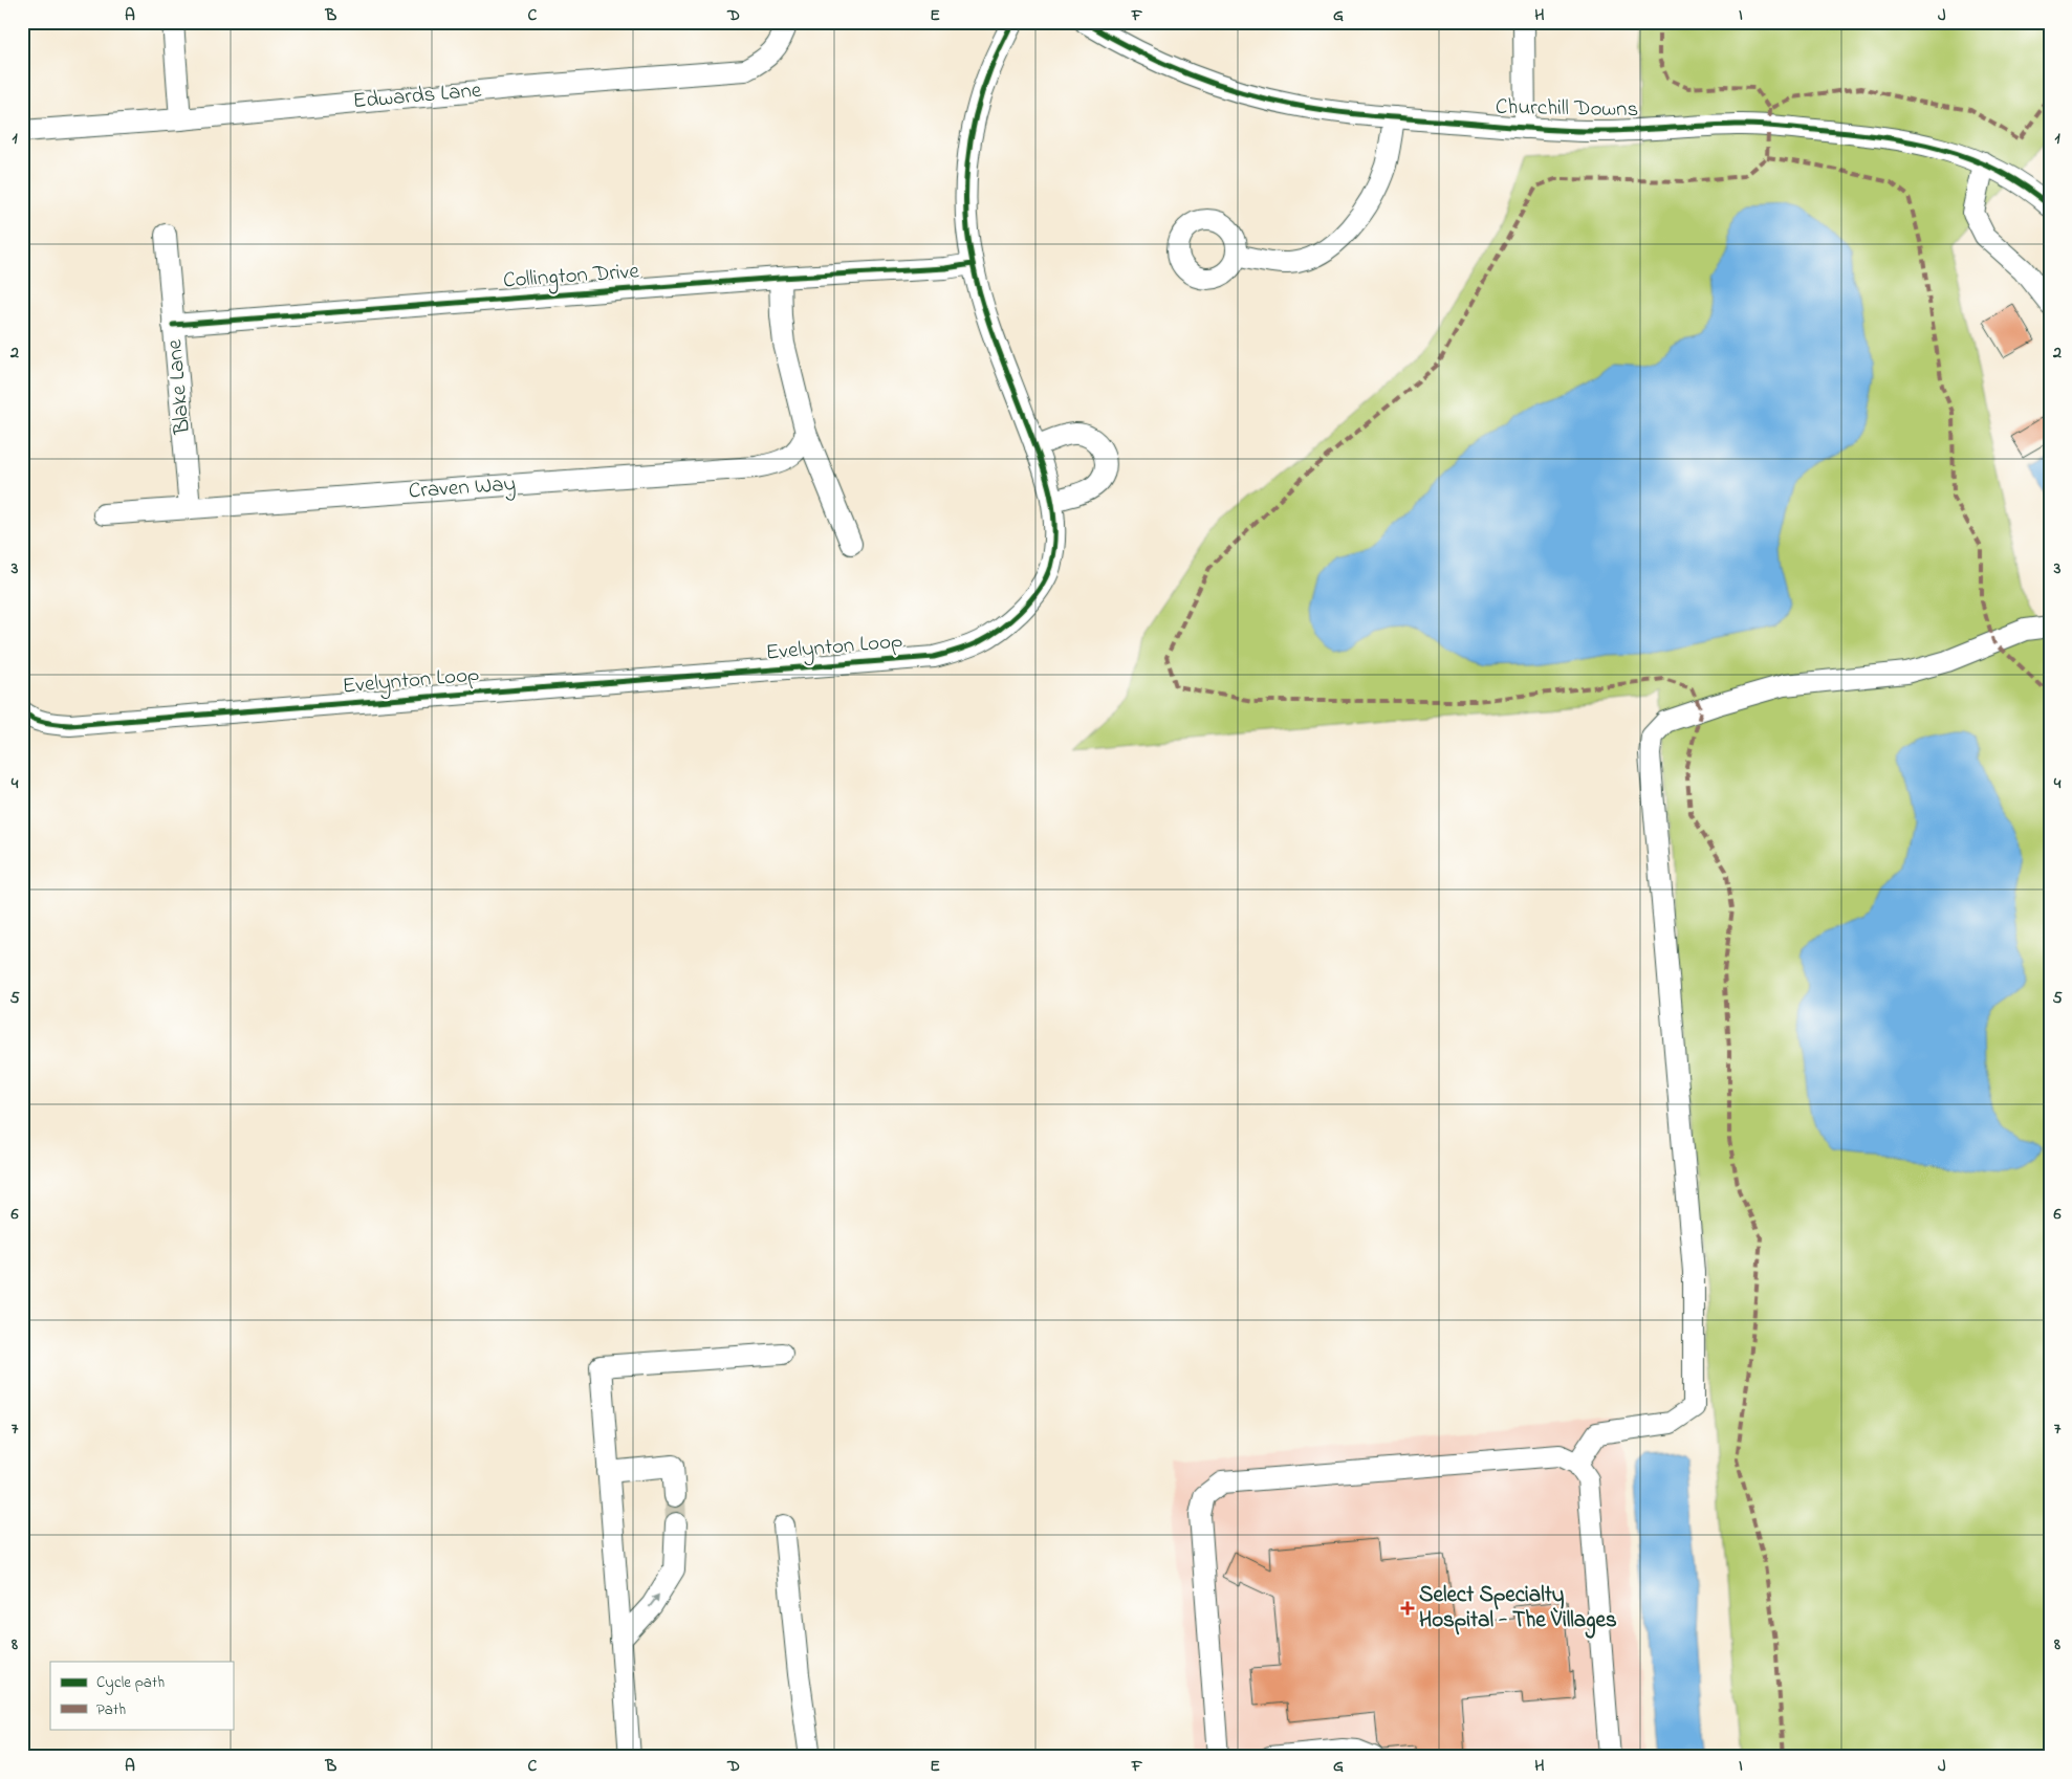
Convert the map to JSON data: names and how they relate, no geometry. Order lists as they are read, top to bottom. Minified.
{"streets":{"street":["Edwards Lane","Churchill Downs","Collington Drive","Blake Lane","Craven Way","Evelynton Loop"]},"crossings":[["Collington Drive","Blake Lane"],["Collington Drive","Evelynton Loop"],["Blake Lane","Craven Way"]],"places":{"health":["Select Specialty Hospital - The Villages"]},"legend":["Cycle path","Path"],"grid":{"columns":["A","B","C","D","E","F","G","H","I","J"],"rows":["1","2","3","4","5","6","7","8"]}}
